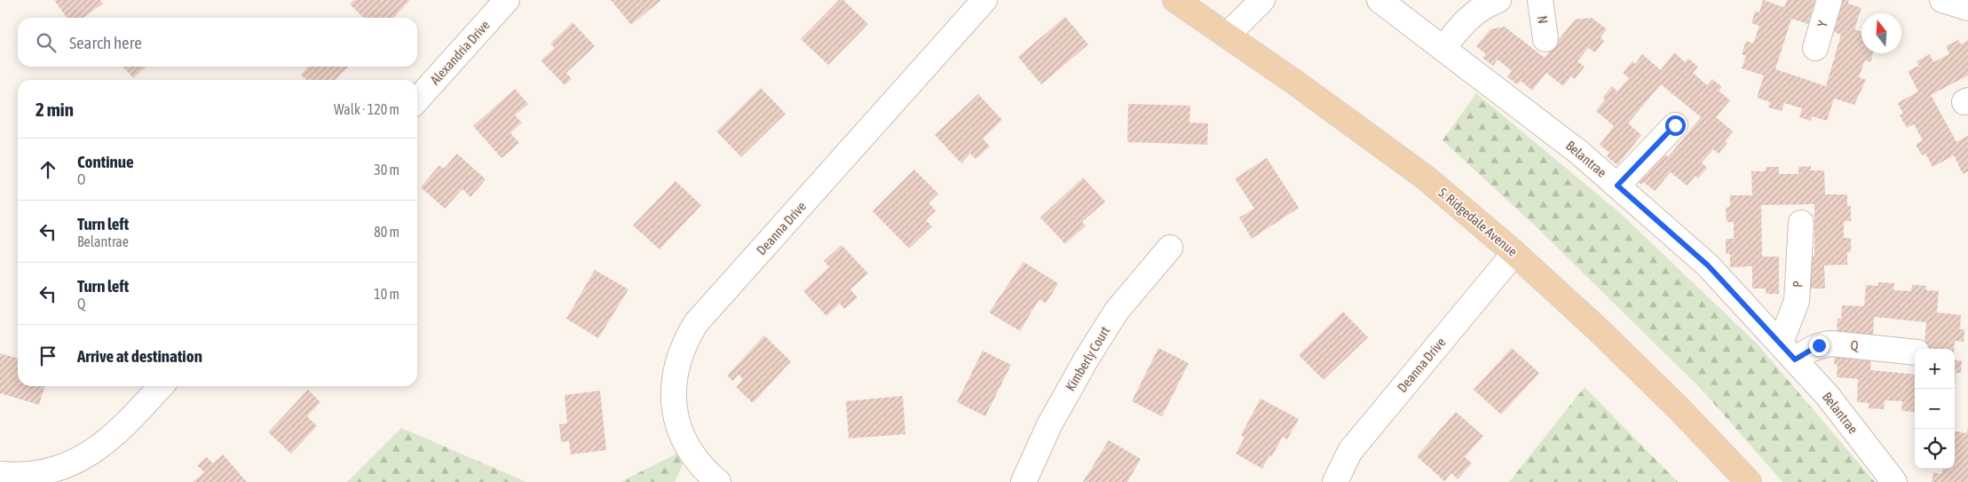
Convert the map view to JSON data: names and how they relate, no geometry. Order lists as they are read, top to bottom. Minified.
{"streets":{"main road":["S. Ridgedale Avenue"],"street":["N","Y","Alexandria Drive","Belantrae","Deanna Drive","P","Q","Kimberly Court"]},"crossings":[["Belantrae","P"],["Belantrae","Q"],["S. Ridgedale Avenue","Deanna Drive"],["P","Q"]],"north":"top","page":{"search":"Search here","heading":["2 min","Walk · 120 m"],"list":[["Continue","O","30 m"],["Turn left","Belantrae","80 m"],["Turn left","Q","10 m"],"Arrive at destination"],"map_buttons":["+","−"]}}
